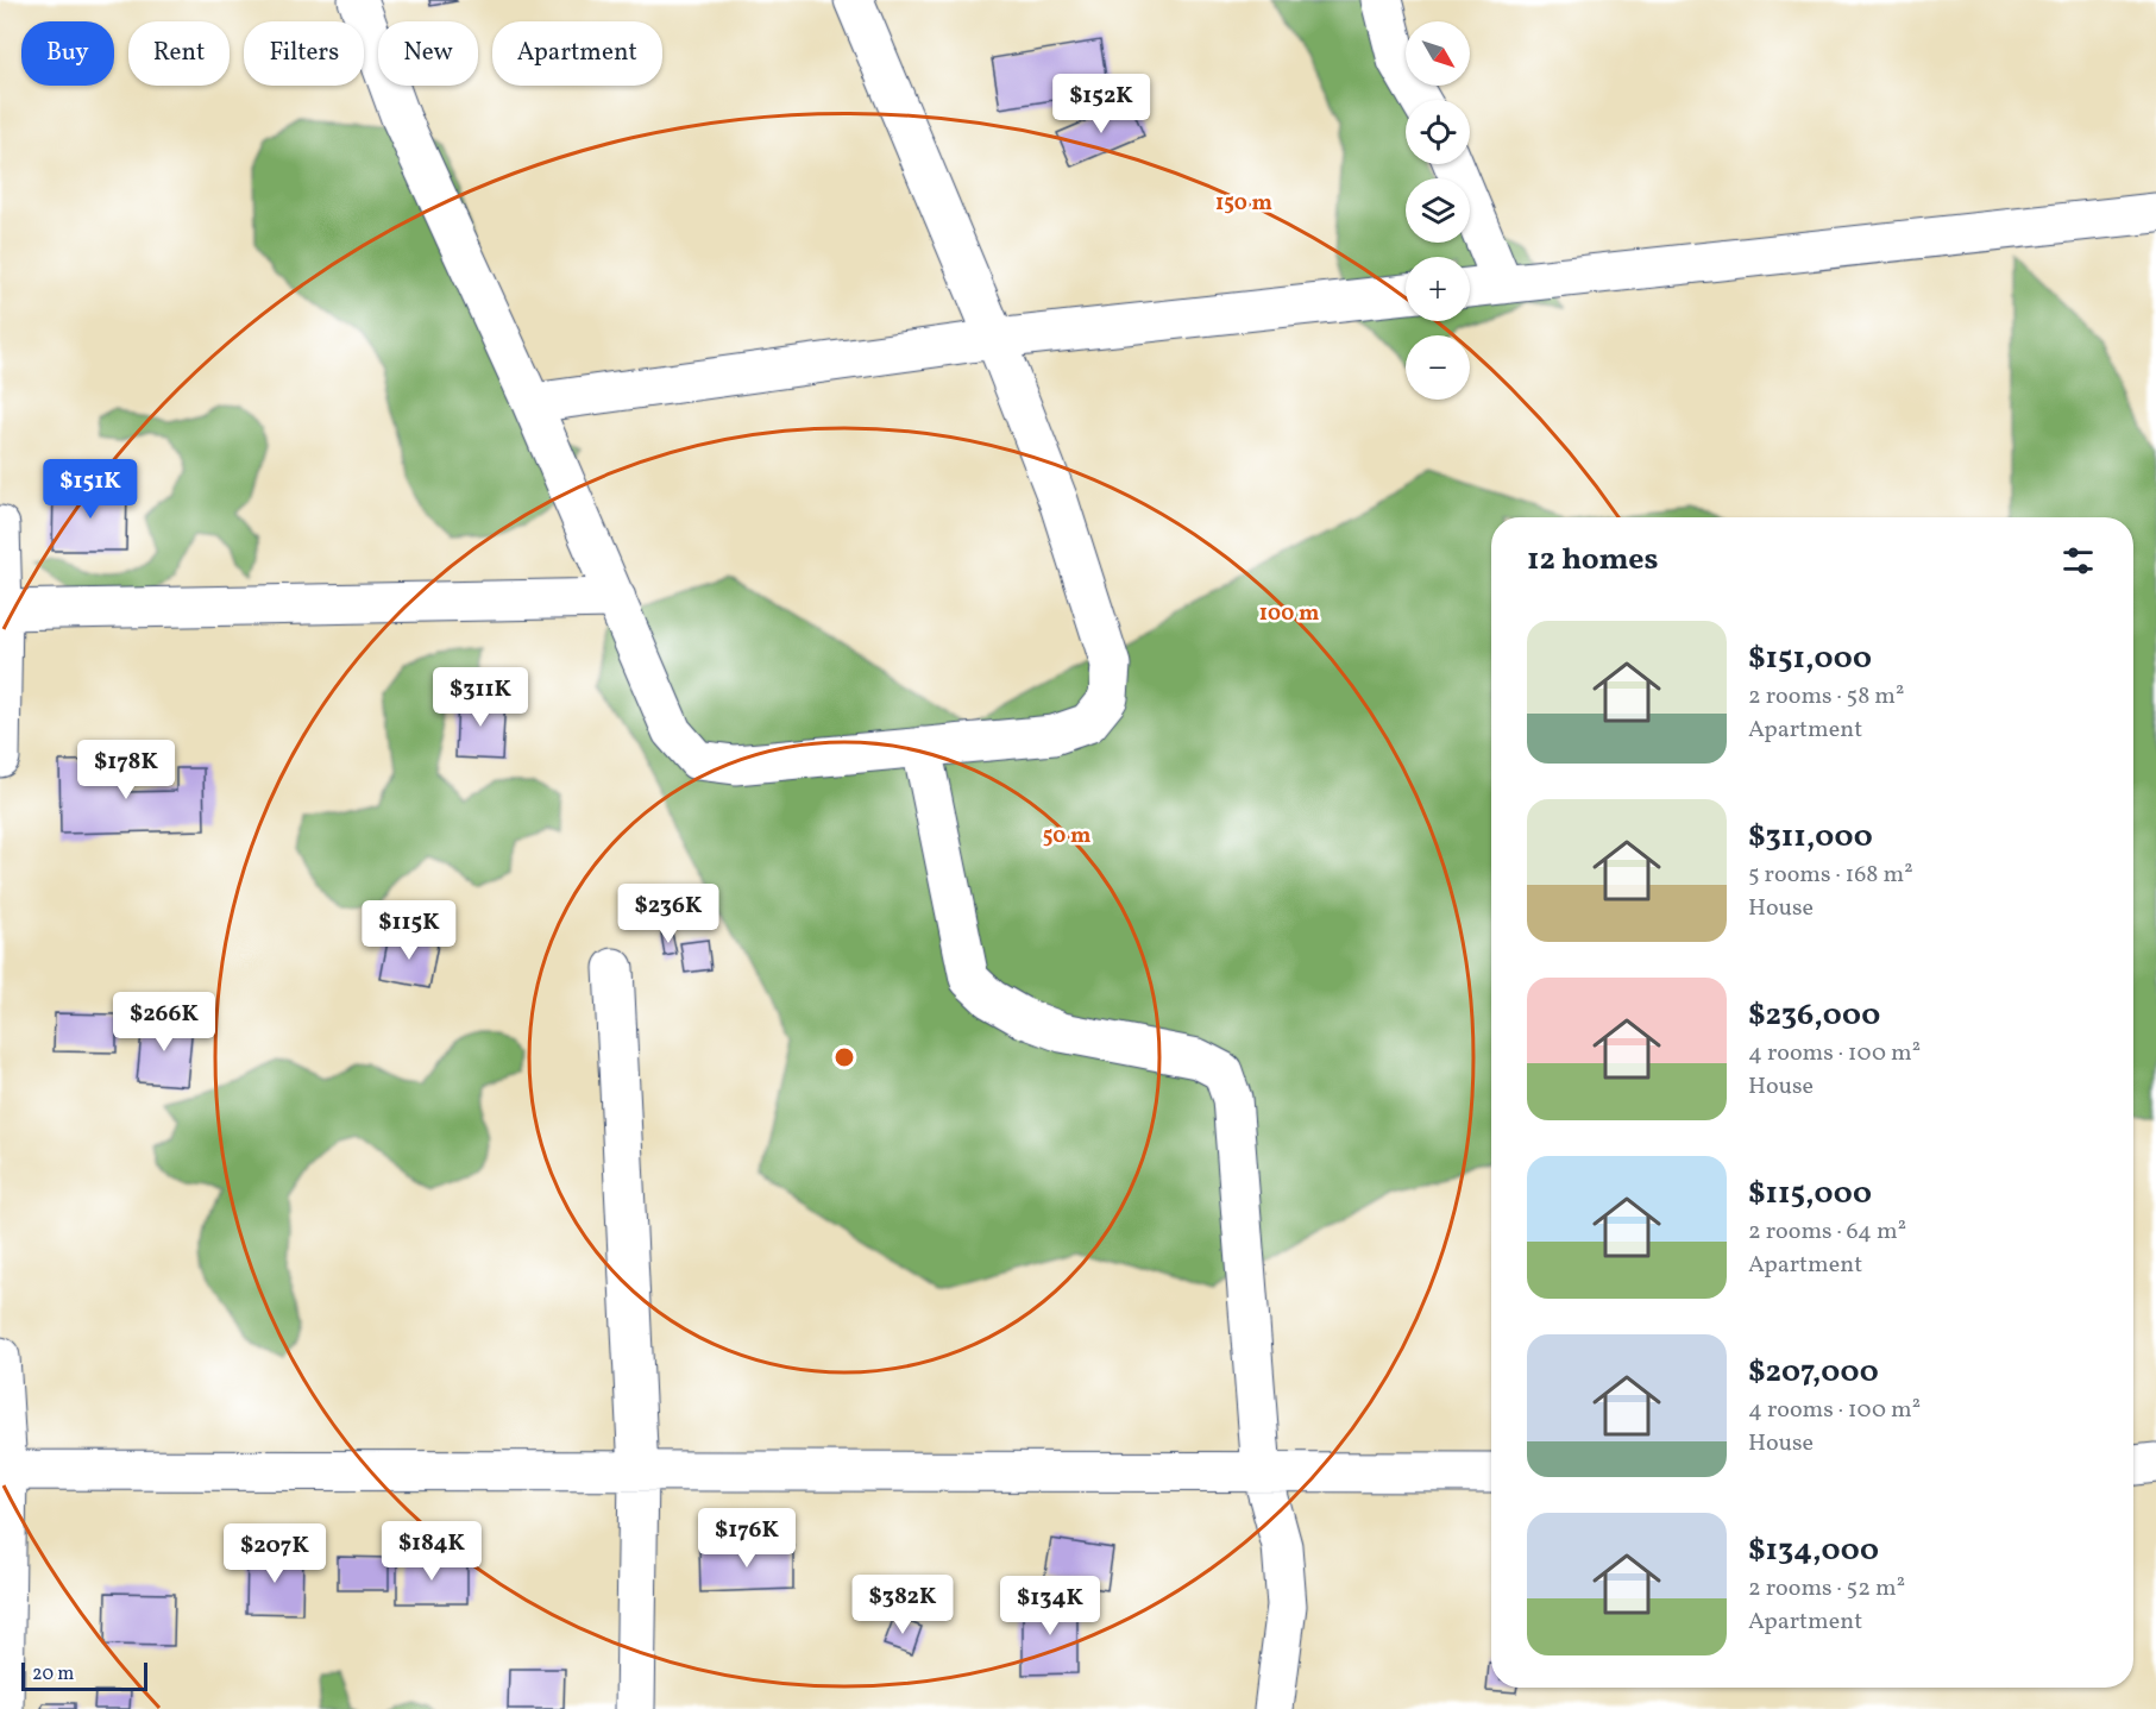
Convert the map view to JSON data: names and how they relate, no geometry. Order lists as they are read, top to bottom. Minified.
{"scale_bar":"20 m","north":"bottom right","page":{"map_buttons":["+","−"],"chip":["Buy","Rent","Filters","New","Apartment"],"price":["$152K","$151K","$311K","$178K","$236K","$115K","$266K","$176K","$184K","$207K","$382K","$134K"],"heading":"12 homes","list":[{"name":"$151,000","note":"2 rooms · 58 m² · Apartment"},{"name":"$311,000","note":"5 rooms · 168 m² · House"},{"name":"$236,000","note":"4 rooms · 100 m² · House"},{"name":"$115,000","note":"2 rooms · 64 m² · Apartment"},{"name":"$207,000","note":"4 rooms · 100 m² · House"},{"name":"$134,000","note":"2 rooms · 52 m² · Apartment"}],"scale":"20 m"},"rings":["150 m","100 m","50 m"]}
